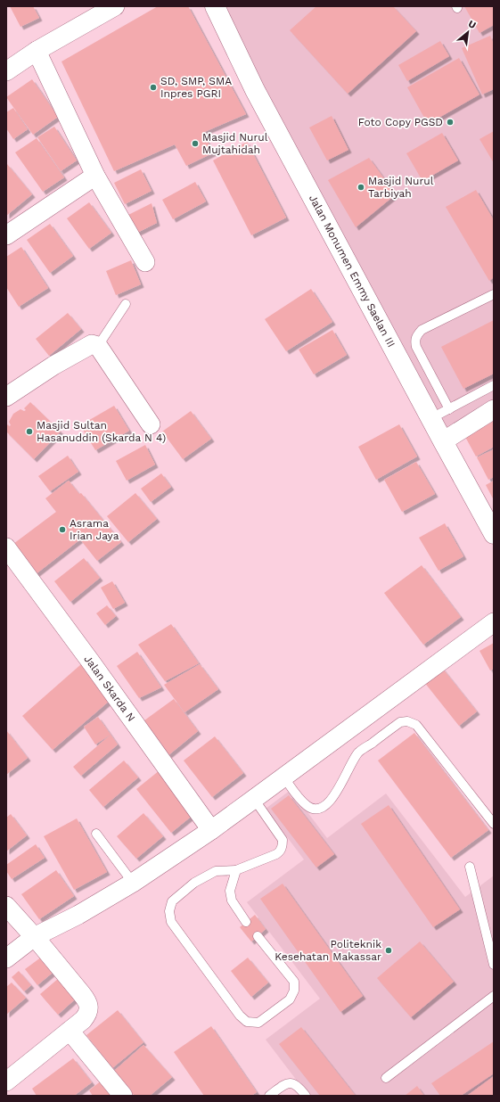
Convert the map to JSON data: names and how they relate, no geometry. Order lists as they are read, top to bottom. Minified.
{"streets":{"street":["Jalan Monumen Emmy Saelan III","Jalan Skarda N"]},"places":["SD, SMP, SMA Inpres PGRI","Foto Copy PGSD","Masjid Nurul Mujtahidah","Masjid Nurul Tarbiyah","Masjid Sultan Hasanuddin (Skarda N 4)","Asrama Irian Jaya","Politeknik Kesehatan Makassar"],"north":"top right"}
